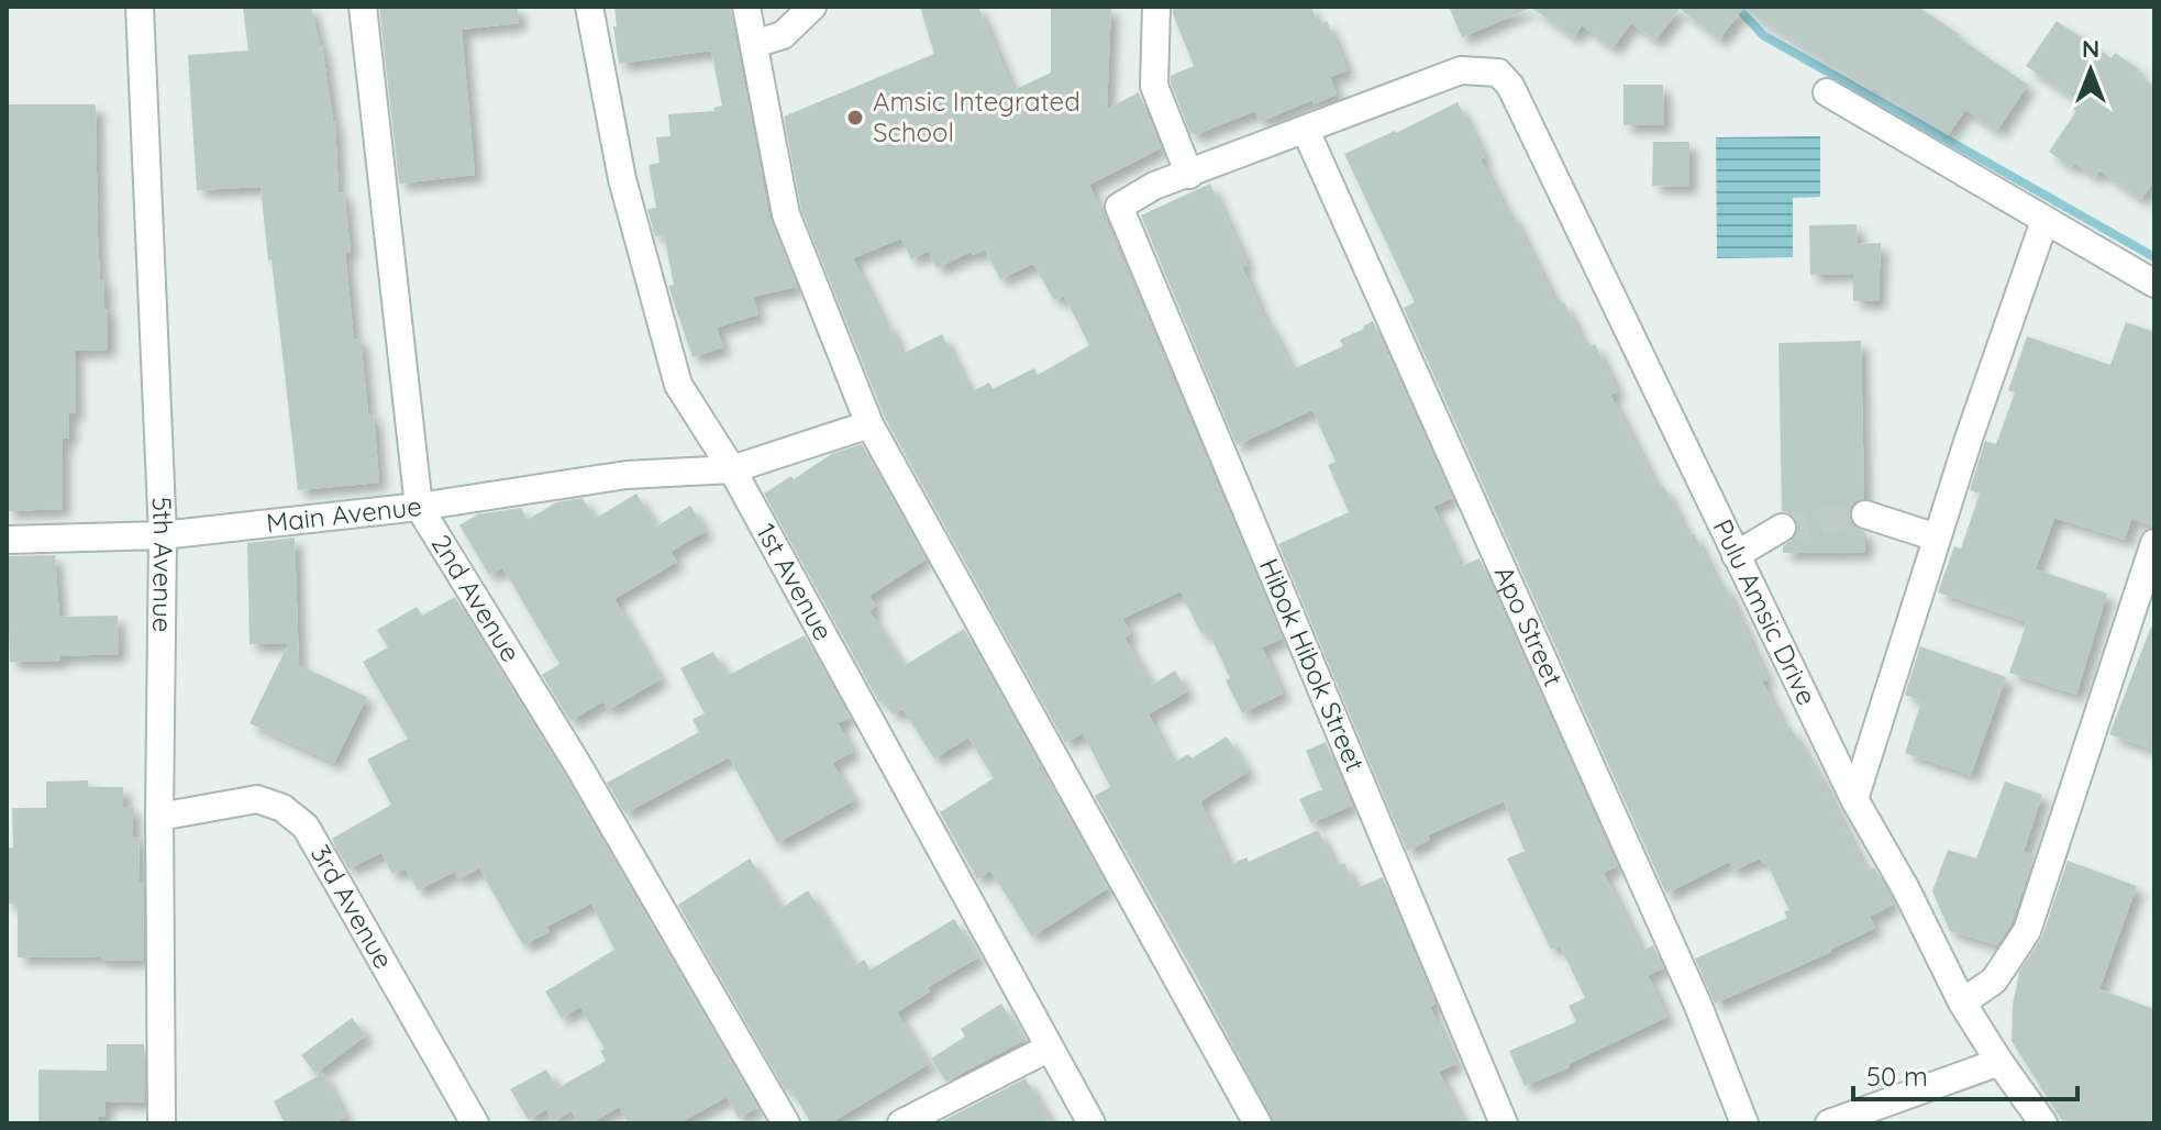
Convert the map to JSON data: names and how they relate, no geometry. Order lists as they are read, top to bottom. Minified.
{"streets":{"street":["Main Avenue","5th Avenue","1st Avenue","2nd Avenue","Pulu Amsic Drive","Apo Street","Hibok Hibok Street","3rd Avenue"]},"crossings":[["Main Avenue","5th Avenue"],["Main Avenue","1st Avenue"],["Main Avenue","2nd Avenue"],["5th Avenue","3rd Avenue"],["Pulu Amsic Drive","Apo Street"]],"places":["Amsic Integrated School"],"scale_bar":"50 m","north":"top"}
